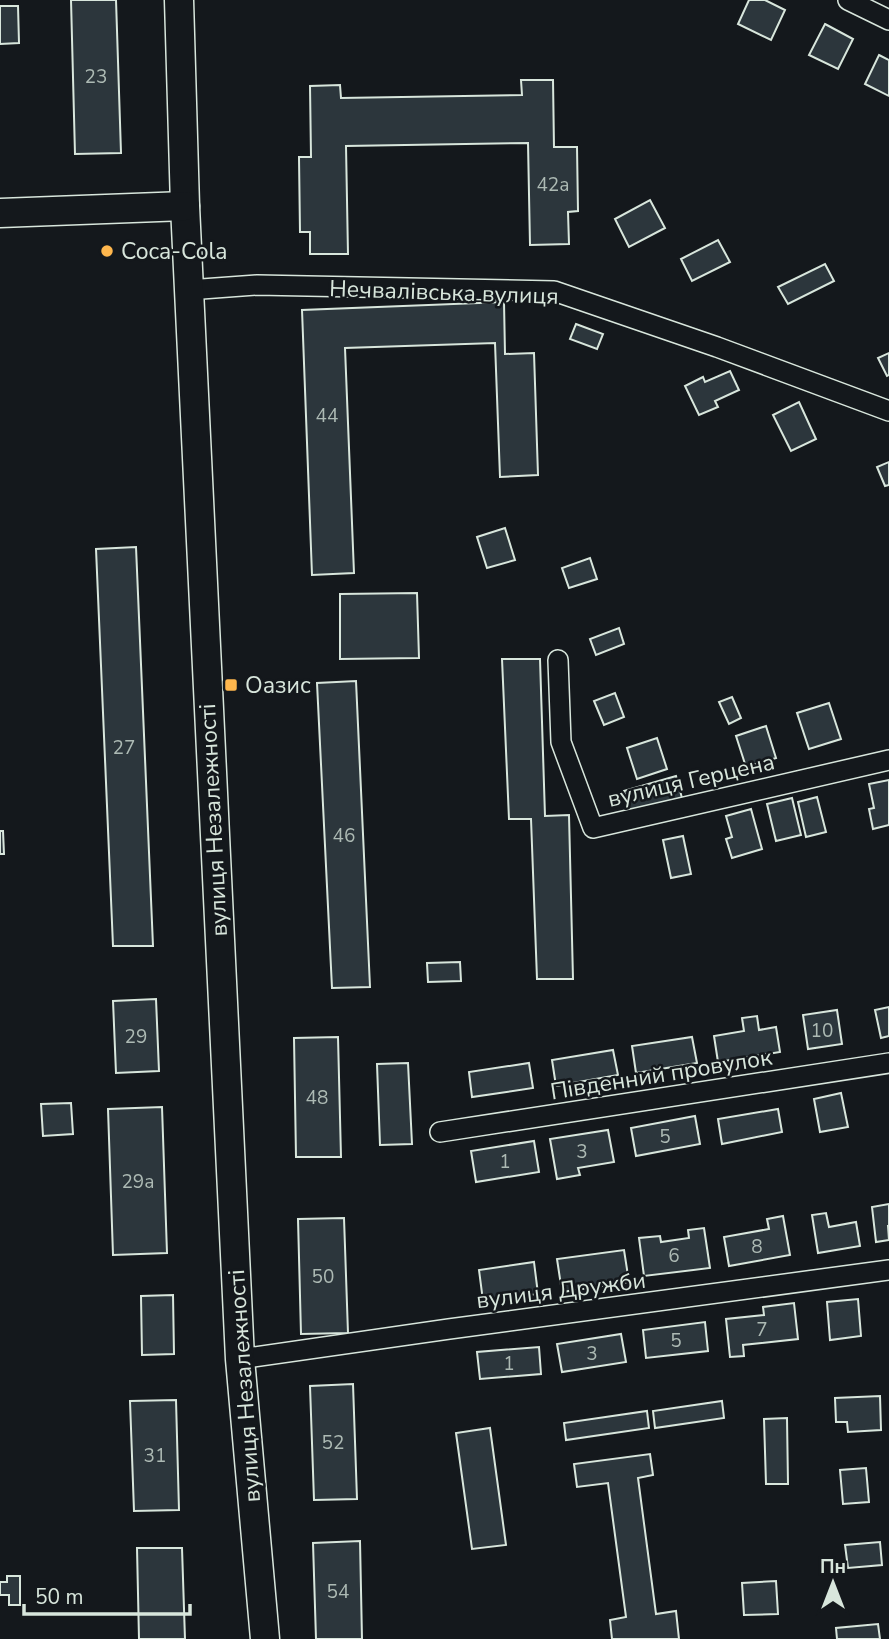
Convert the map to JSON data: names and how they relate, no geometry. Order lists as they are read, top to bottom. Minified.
{"streets":{"street":["Нечвалівська вулиця","вулиця Герцена","вулиця Незалежності","Південний провулок","вулиця Дружби"]},"crossings":[["Нечвалівська вулиця","вулиця Незалежності"],["вулиця Незалежності","вулиця Дружби"]],"places":{"other":["Coca-Cola"],"transit":["Оазис"]},"house_numbers":["23","42а","44","27","46","10","29","48","5","3","1","29а","8","6","50","7","5","3","1","52","31","54"],"scale_bar":"50 m","north":"top"}
